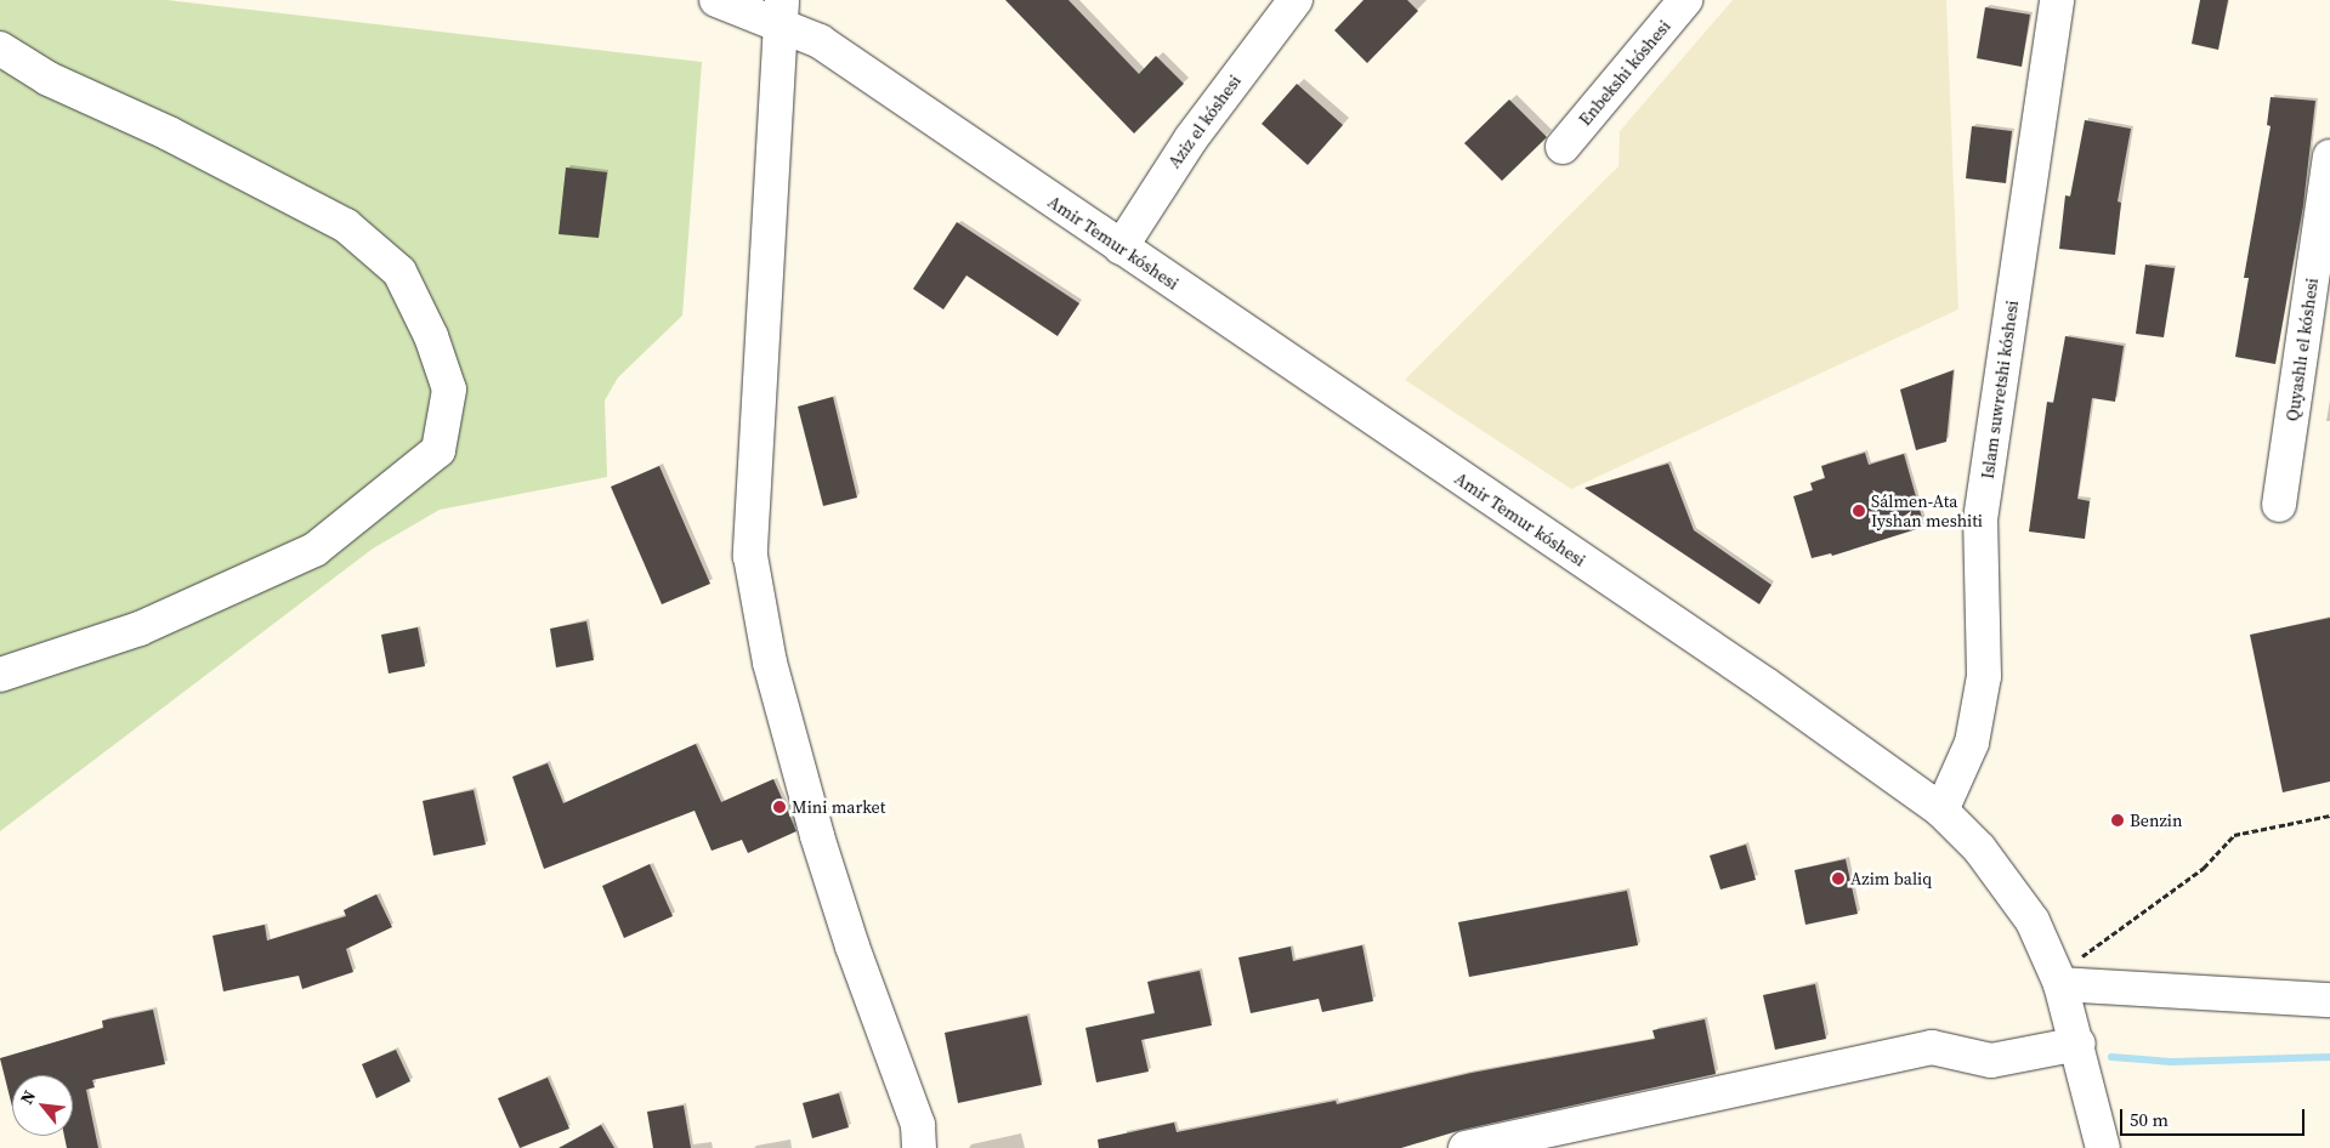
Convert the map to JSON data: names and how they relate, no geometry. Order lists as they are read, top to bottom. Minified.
{"streets":{"street":["Enbekshi kóshesi","Aziz el kóshesi","Amir Temur kóshesi","Quyashlı el kóshesi","Islam suwretshi kóshesi"]},"crossings":[["Aziz el kóshesi","Amir Temur kóshesi"],["Amir Temur kóshesi","Islam suwretshi kóshesi"]],"places":["Sálmen-Ata Iyshan meshiti","Mini market","Benzin","Azim baliq"],"scale_bar":"50 m","north":"top left"}
